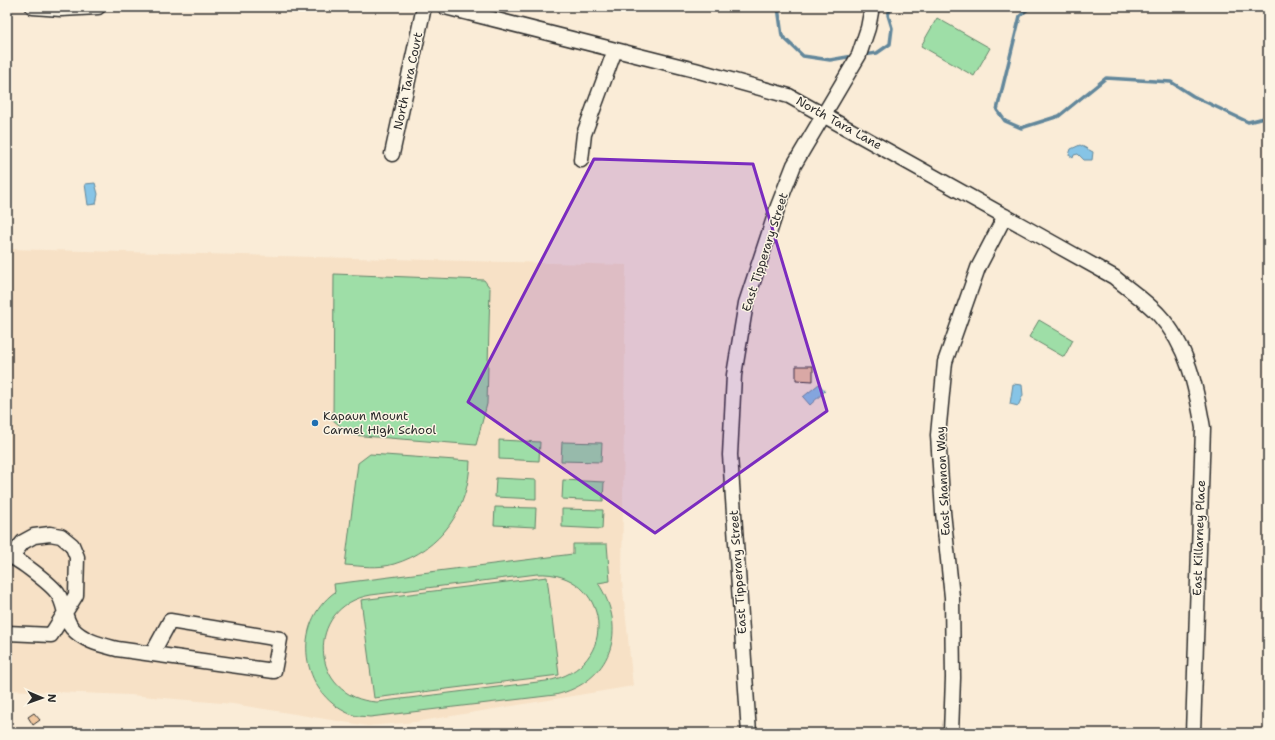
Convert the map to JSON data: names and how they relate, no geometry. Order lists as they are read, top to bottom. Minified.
{"streets":{"street":["North Tara Court","North Tara Lane","East Tipperary Street","East Shannon Way","East Killarney Place"]},"crossings":[["North Tara Lane","East Tipperary Street"],["North Tara Lane","East Shannon Way"],["North Tara Lane","East Killarney Place"]],"places":["Kapaun Mount Carmel High School"],"north":"right"}
